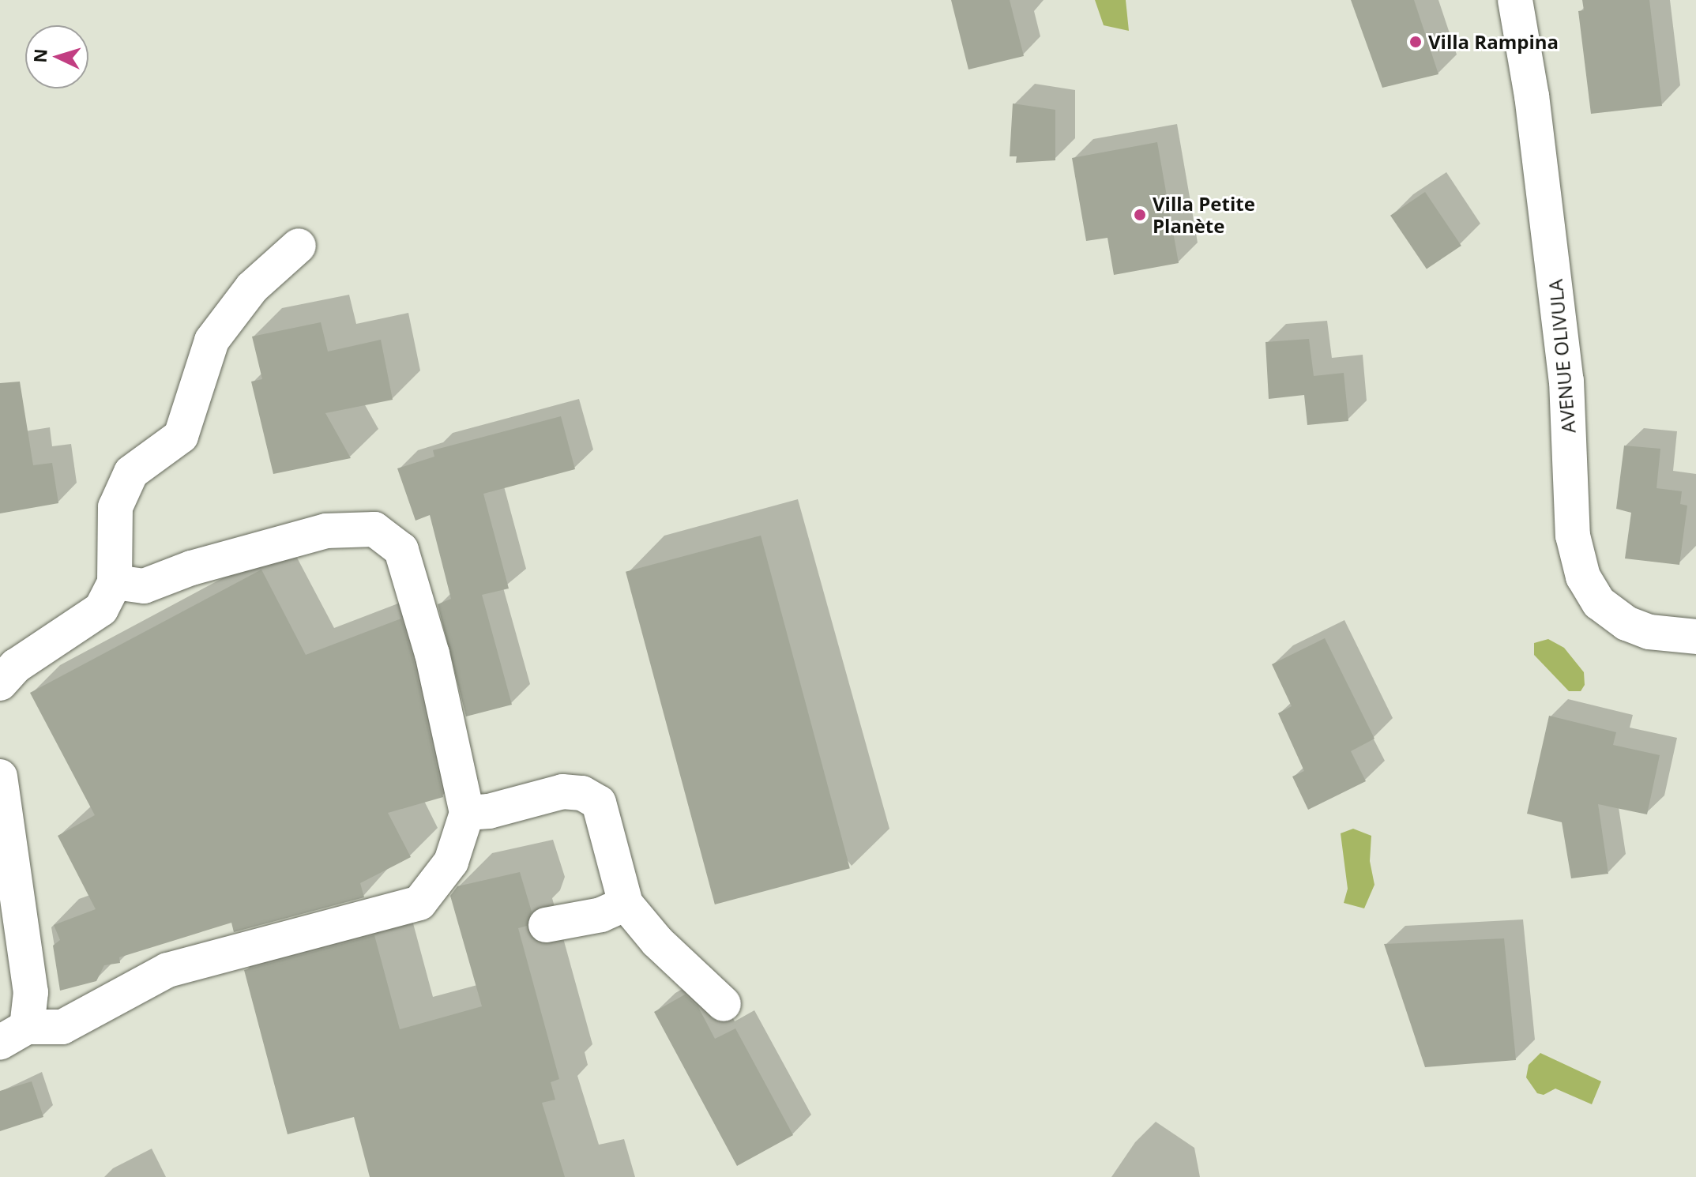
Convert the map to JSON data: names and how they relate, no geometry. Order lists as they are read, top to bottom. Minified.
{"streets":{"street":["AVENUE OLIVULA"]},"places":["Villa Rampina","Villa Petite Planète"],"north":"left"}
